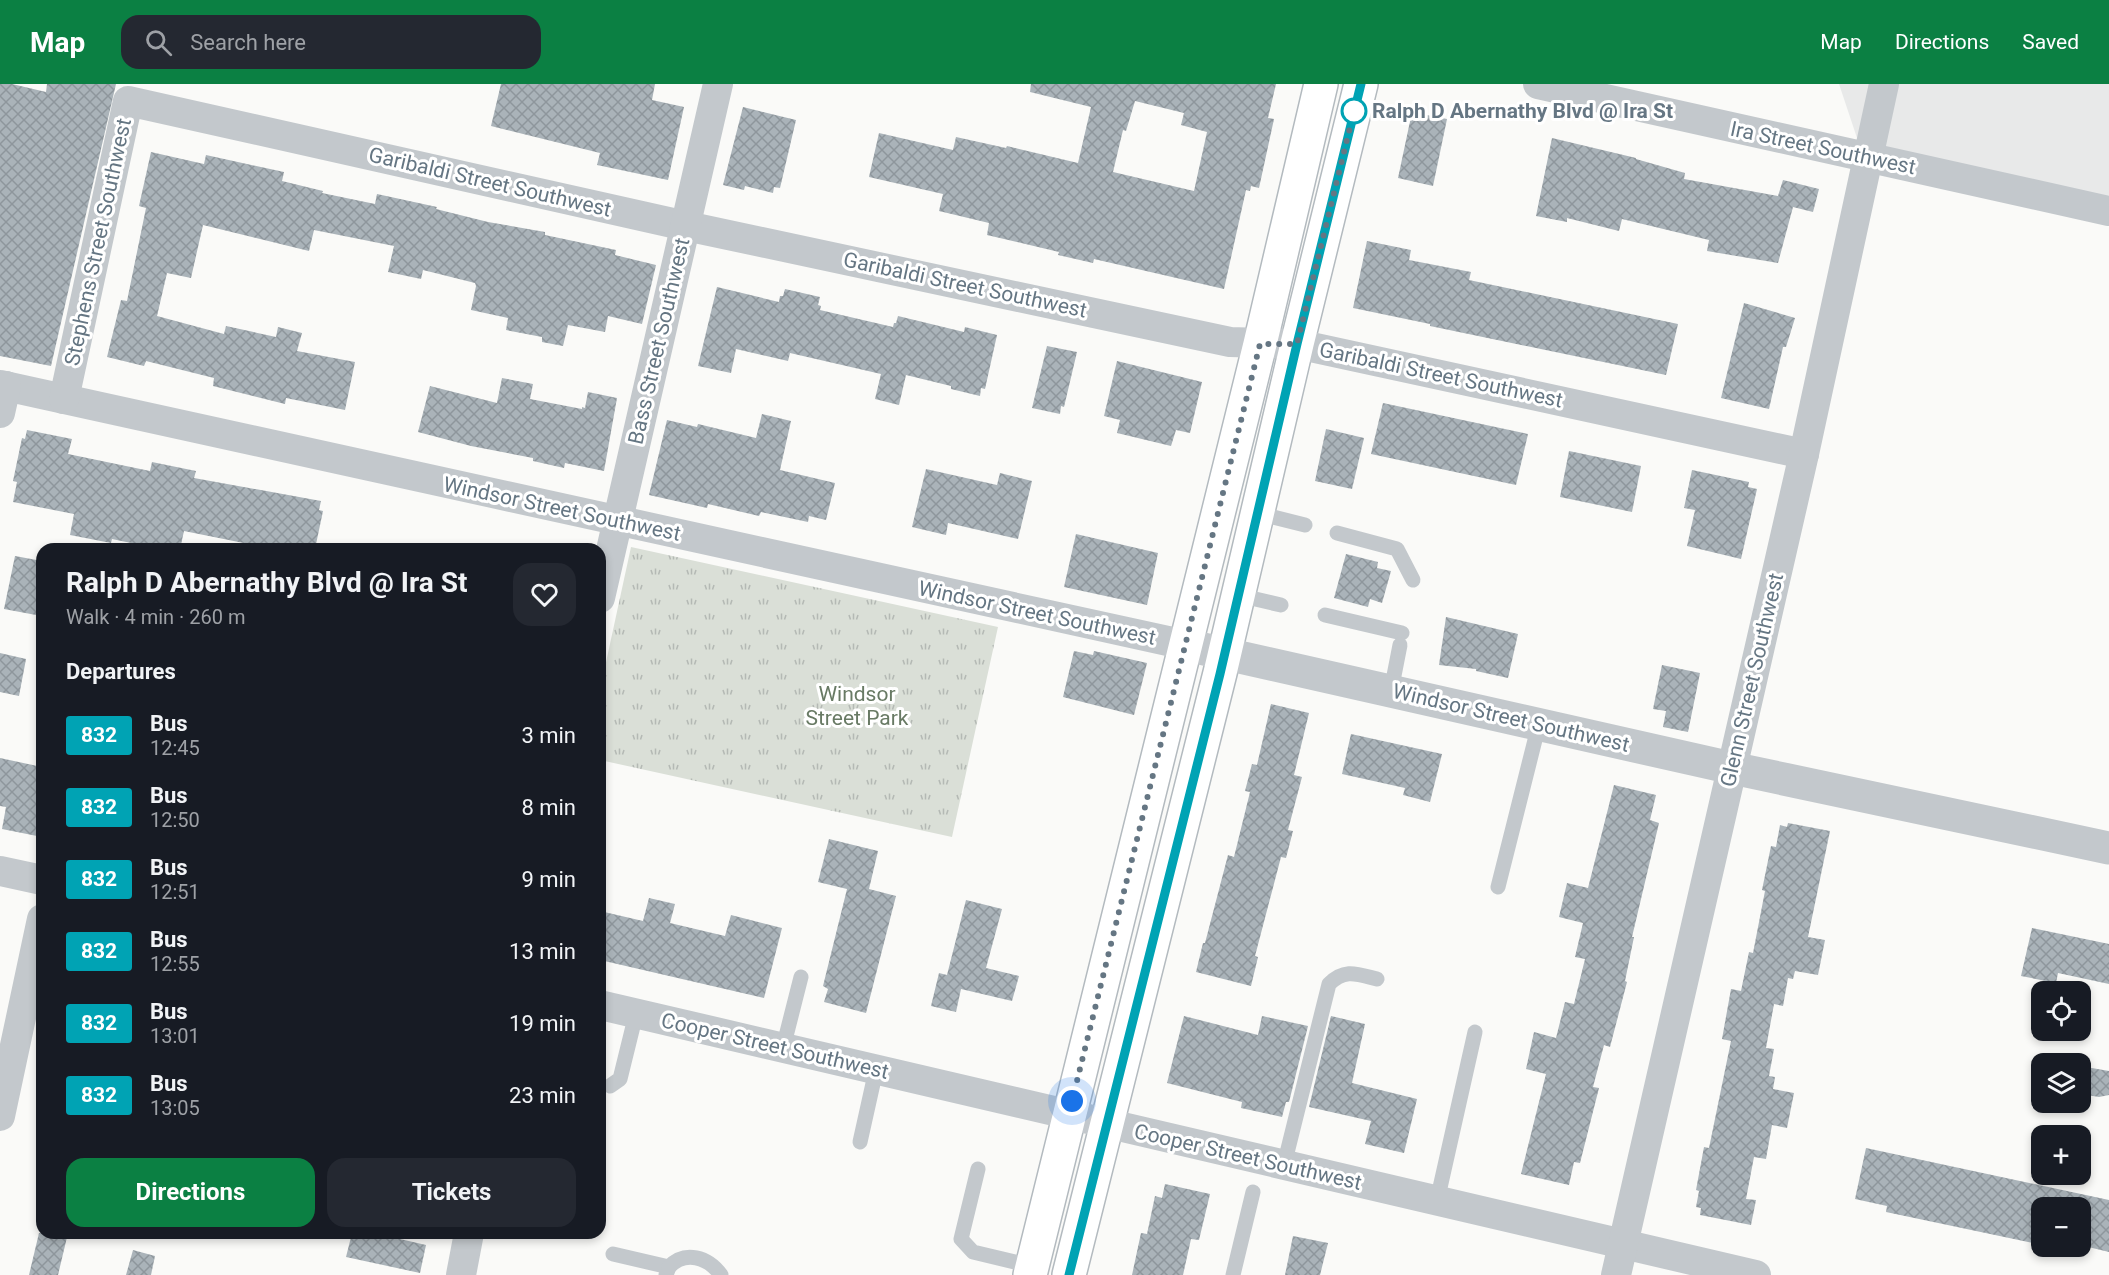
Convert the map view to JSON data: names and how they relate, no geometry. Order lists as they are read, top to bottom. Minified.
{"streets":{"street":["Ira Street Southwest","Garibaldi Street Southwest","Stephens Street Southwest","Bass Street Southwest","Windsor Street Southwest","Glenn Street Southwest","Cooper Street Southwest"]},"crossings":[["Ira Street Southwest","Glenn Street Southwest"],["Garibaldi Street Southwest","Stephens Street Southwest"],["Garibaldi Street Southwest","Bass Street Southwest"],["Garibaldi Street Southwest","Glenn Street Southwest"],["Stephens Street Southwest","Windsor Street Southwest"],["Bass Street Southwest","Windsor Street Southwest"],["Windsor Street Southwest","Glenn Street Southwest"],["Glenn Street Southwest","Cooper Street Southwest"]],"parks":["Windsor Street Park"],"places":["Ralph D Abernathy Blvd @ Ira St"],"lines":["bus line 832"],"page":{"header":"Map","search":"Search here","nav":["Map","Directions","Saved"],"heading":[["Ralph D Abernathy Blvd @ Ira St","Walk · 4 min · 260 m"],"Departures"],"list":[{"mark":"832","name":"Bus","note":"12:45","value":"3 min"},{"mark":"832","name":"Bus","note":"12:50","value":"8 min"},{"mark":"832","name":"Bus","note":"12:51","value":"9 min"},{"mark":"832","name":"Bus","note":"12:55","value":"13 min"},{"mark":"832","name":"Bus","note":"13:01","value":"19 min"},{"mark":"832","name":"Bus","note":"13:05","value":"23 min"}],"map_buttons":["+","−"],"buttons":["Directions","Tickets"]}}
